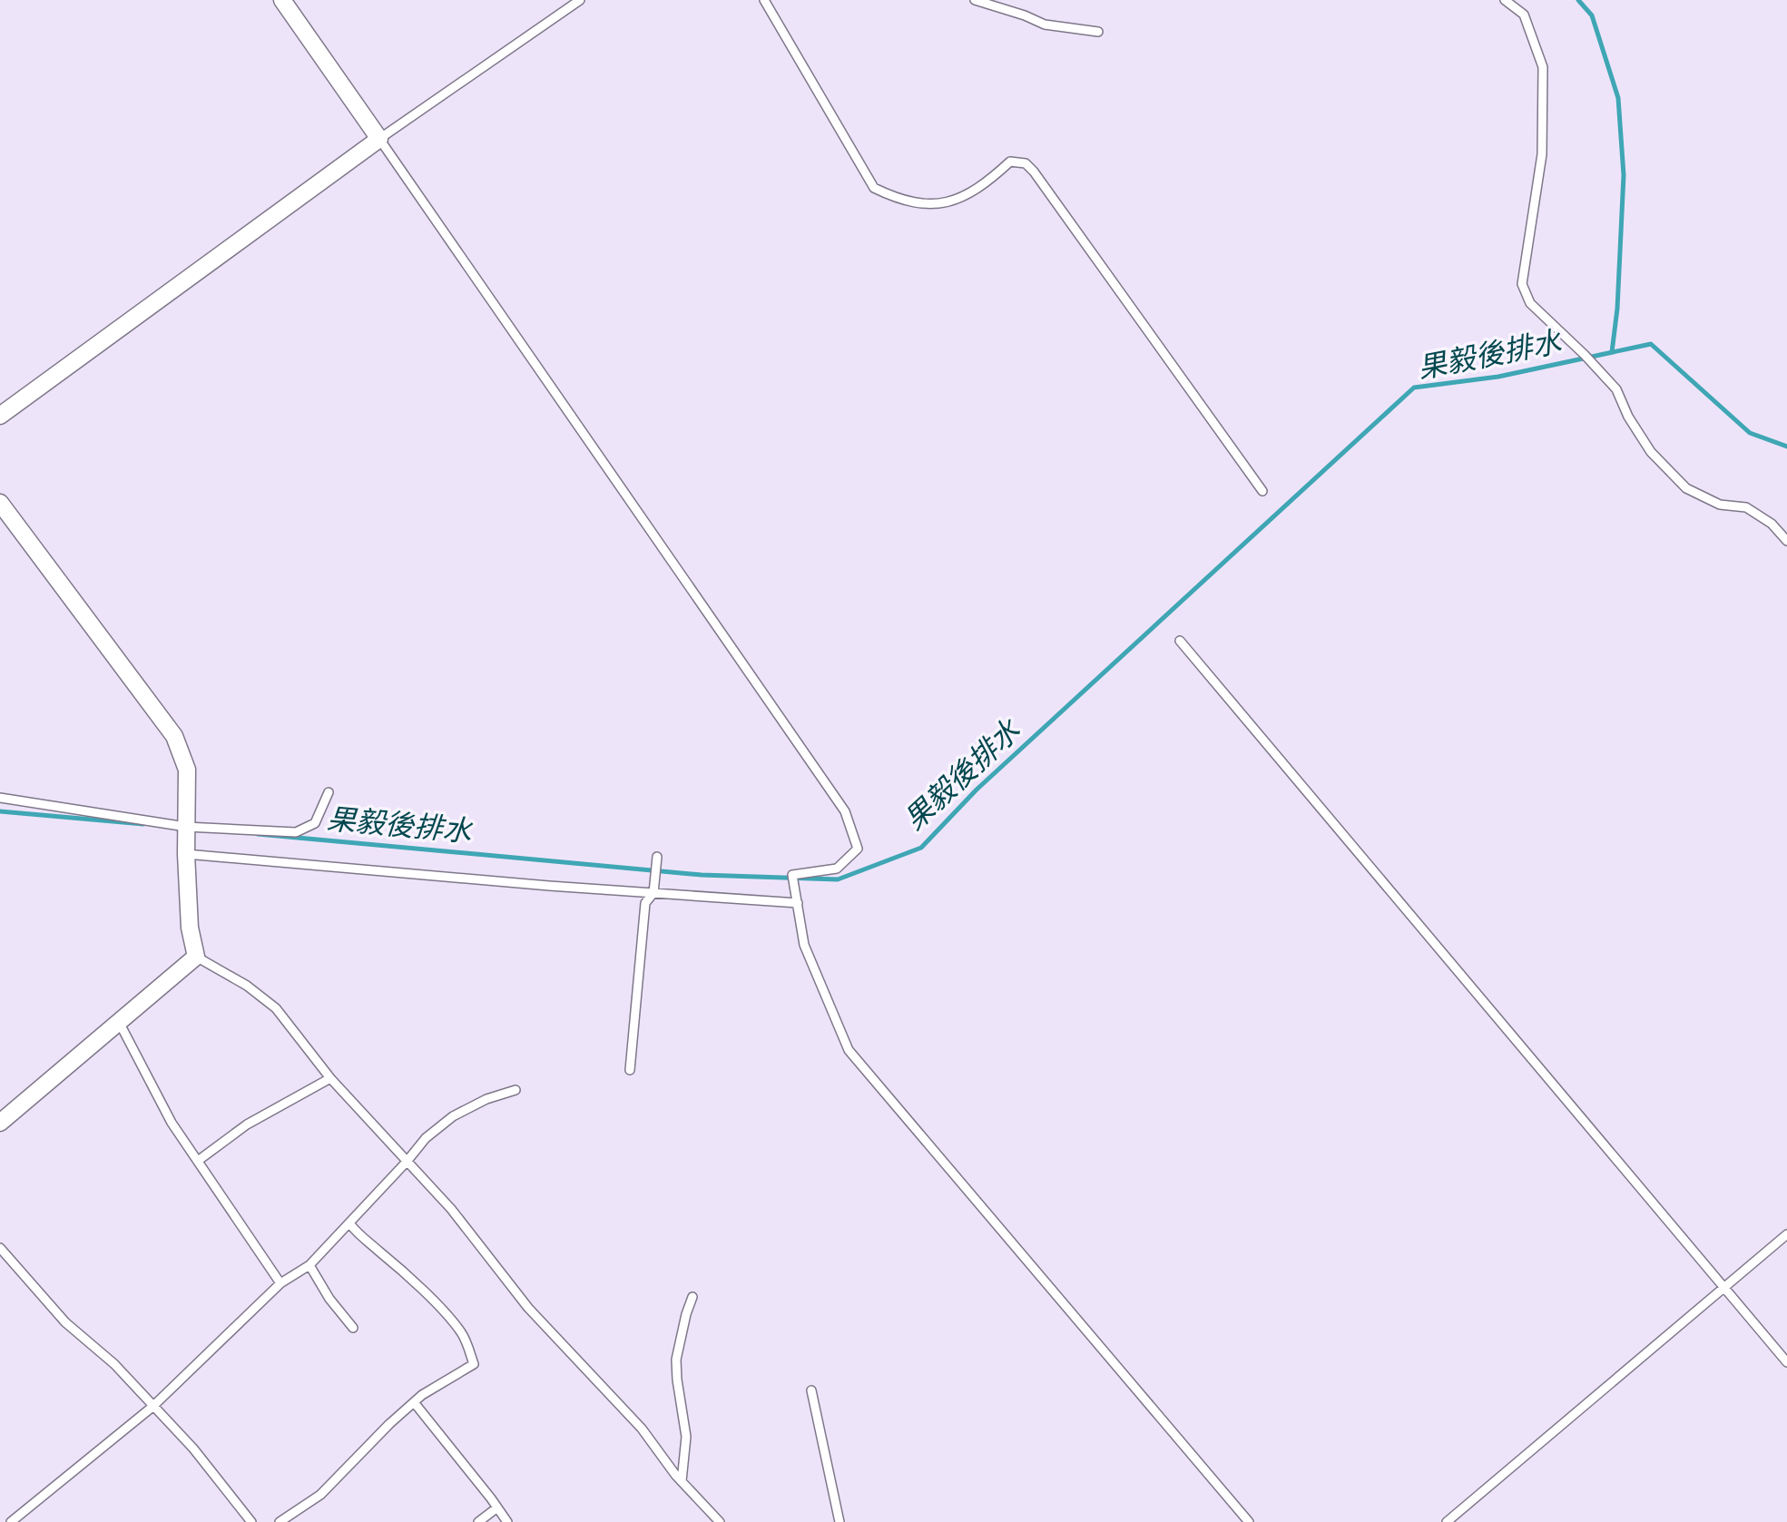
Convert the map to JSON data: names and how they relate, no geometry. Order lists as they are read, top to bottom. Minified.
{"water":["果毅後排水"]}
